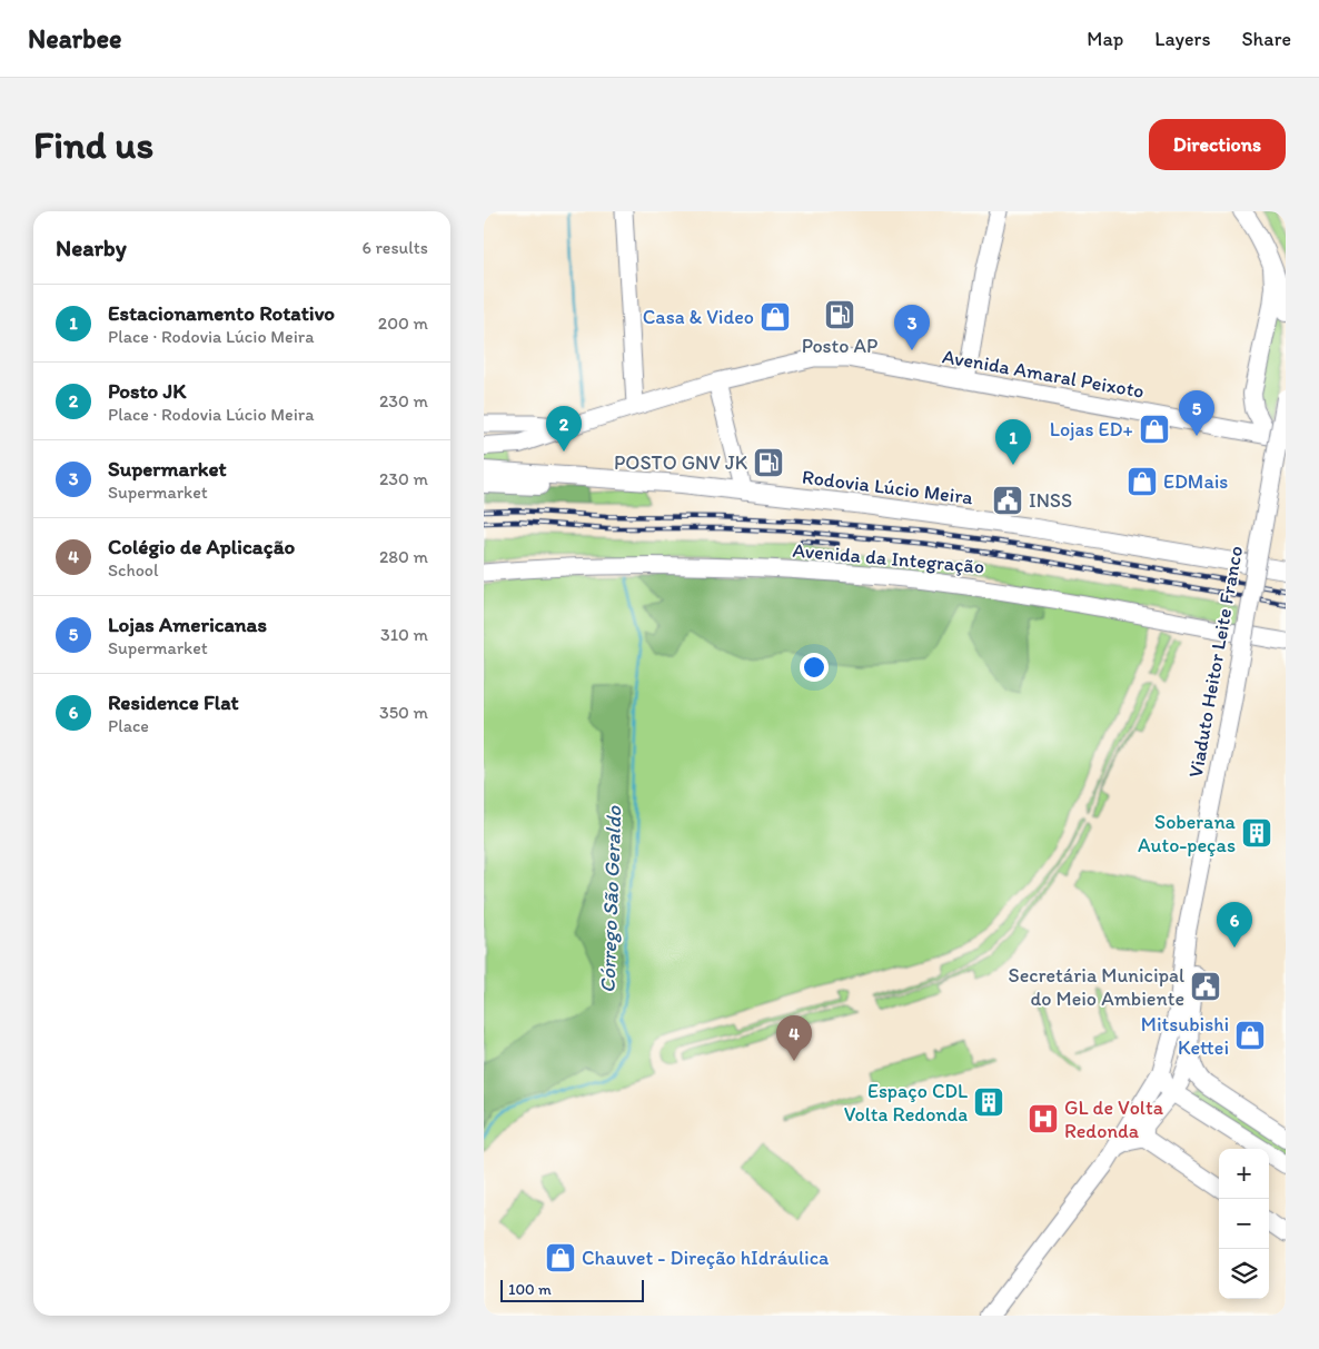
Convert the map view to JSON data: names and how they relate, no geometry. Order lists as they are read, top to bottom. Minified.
{"streets":{"main road":["Rodovia Lúcio Meira","Viaduto Heitor Leite Franco"],"street":["Avenida Amaral Peixoto","Avenida da Integração"]},"water":["Córrego São Geraldo"],"places":{"fuel station":["Posto AP","POSTO GNV JK"],"shop":["Casa & Video","Lojas ED+","EDMais","Mitsubishi Kettei","Chauvet - Direção hIdráulica"],"public building":["INSS","Secretária Municipal do Meio Ambiente"],"building":["Soberana Auto-peças","Espaço CDL Volta Redonda"],"hospital":["GL de Volta Redonda"]},"scale_bar":"100 m","page":{"header":"Nearbee","nav":["Map","Layers","Share"],"buttons":"Directions","title":"Find us","heading":["Nearby","6 results"],"list":[{"mark":"1","name":"Estacionamento Rotativo","note":"Place · Rodovia Lúcio Meira","value":"200 m"},{"mark":"2","name":"Posto JK","note":"Place · Rodovia Lúcio Meira","value":"230 m"},{"mark":"3","name":"Supermarket","note":"Supermarket","value":"230 m"},{"mark":"4","name":"Colégio de Aplicação","note":"School","value":"280 m"},{"mark":"5","name":"Lojas Americanas","note":"Supermarket","value":"310 m"},{"mark":"6","name":"Residence Flat","note":"Place","value":"350 m"}],"pins":["3","5","2","1","6","4"],"map_buttons":["+","−"],"scale":"100 m"}}
